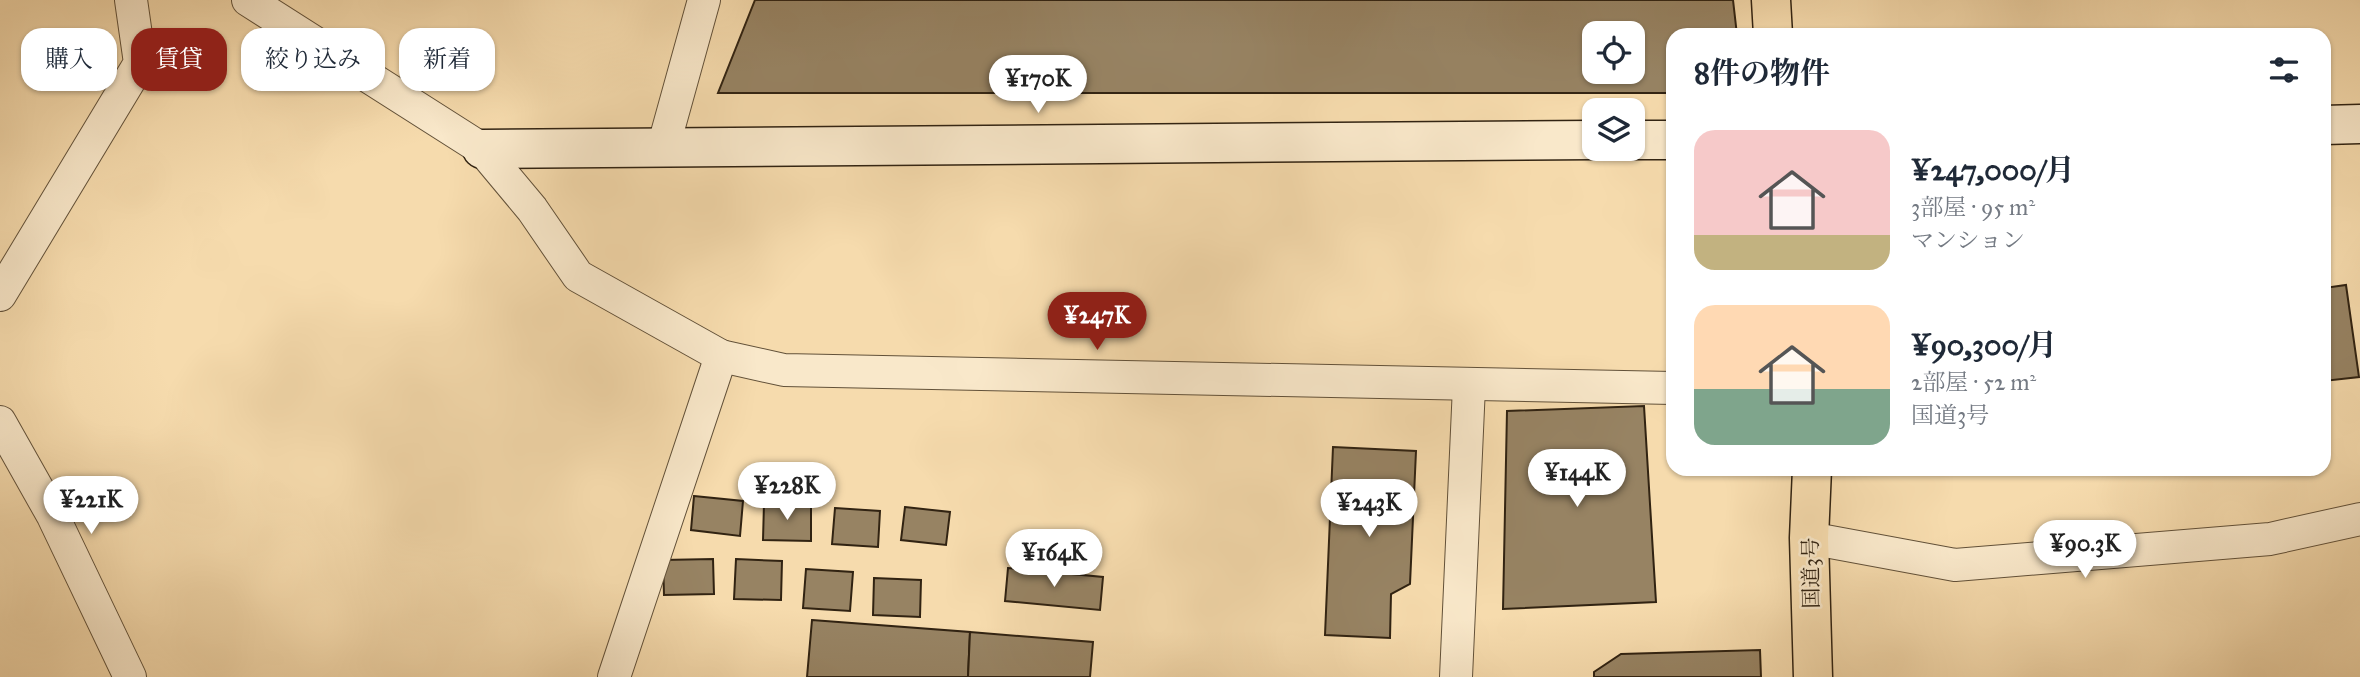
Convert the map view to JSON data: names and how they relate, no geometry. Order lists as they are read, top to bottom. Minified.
{"streets":{"highway":["国道3号"]},"page":{"chip":["購入","賃貸","絞り込み","新着"],"heading":"8件の物件","price":["¥170K","¥247K","¥144K","¥228K","¥221K","¥243K","¥90.3K","¥164K"],"list":[{"name":"¥247,000/月","note":"3部屋 · 95 m² · マンション"},{"name":"¥90,300/月","note":"2部屋 · 52 m² · 国道3号"}]}}
